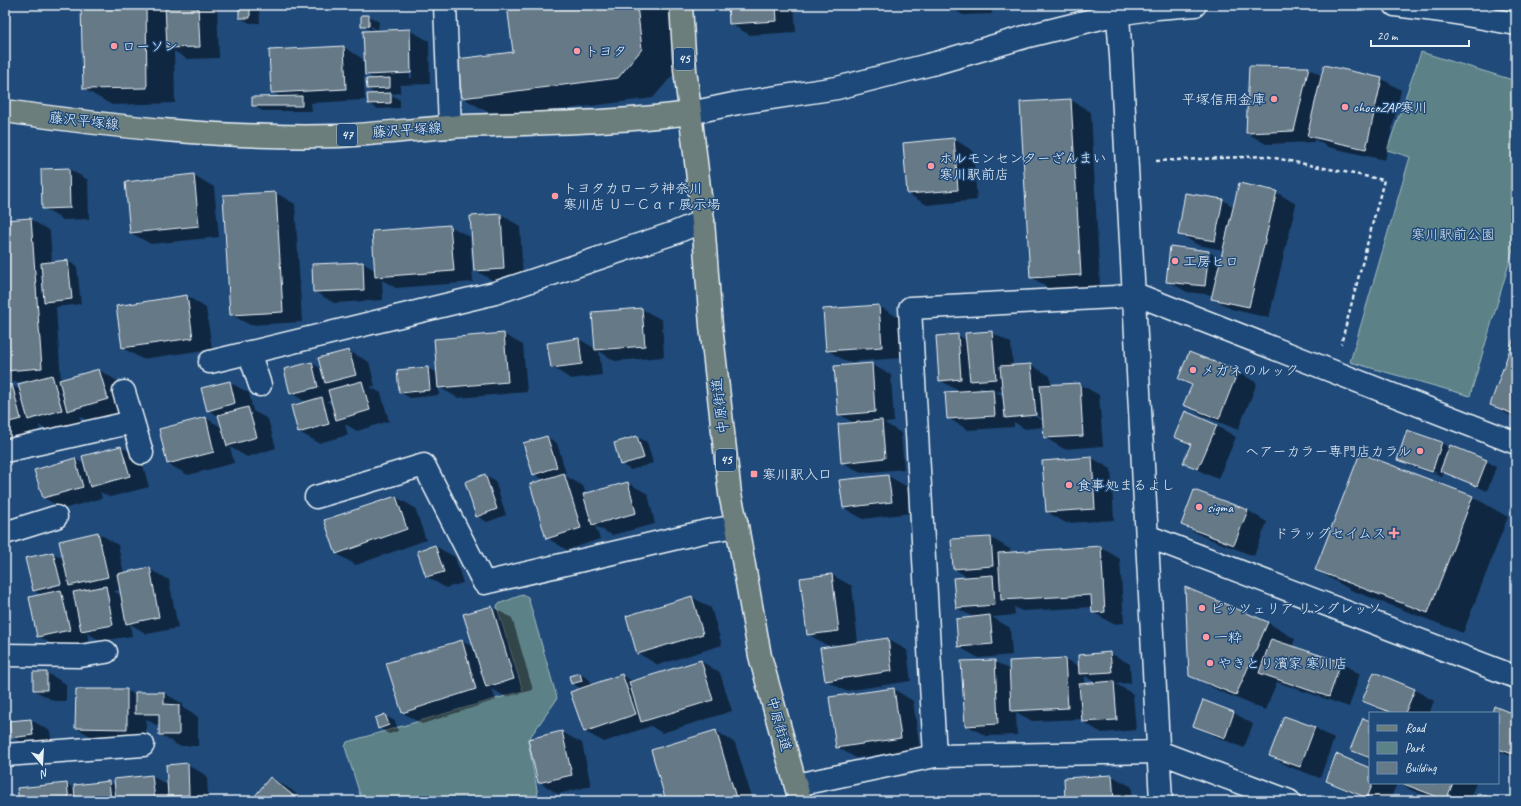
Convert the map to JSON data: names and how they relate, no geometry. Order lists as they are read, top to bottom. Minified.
{"streets":{"main road":["45","藤沢平塚線","47","中原街道"]},"crossings":[["藤沢平塚線","中原街道"]],"parks":["寒川駅前公園"],"places":{"other":["ローソン","トヨタ","平塚信用金庫","chocoZAP寒川","ホルモンセンターざんまい 寒川駅前店","トヨタカローラ神奈川 寒川店 Ｕ－Ｃａｒ展示場","工房ヒロ","メガネのルック","ヘアーカラー専門店カラル","食事処まるよし","sigma","ピッツェリア リングレッソ","一粋","やきとり濱家 寒川店"],"transit":["寒川駅入口"],"health":["ドラッグセイムス"]},"legend":["Road","Park","Building"],"scale_bar":"20 m","north":"bottom"}
